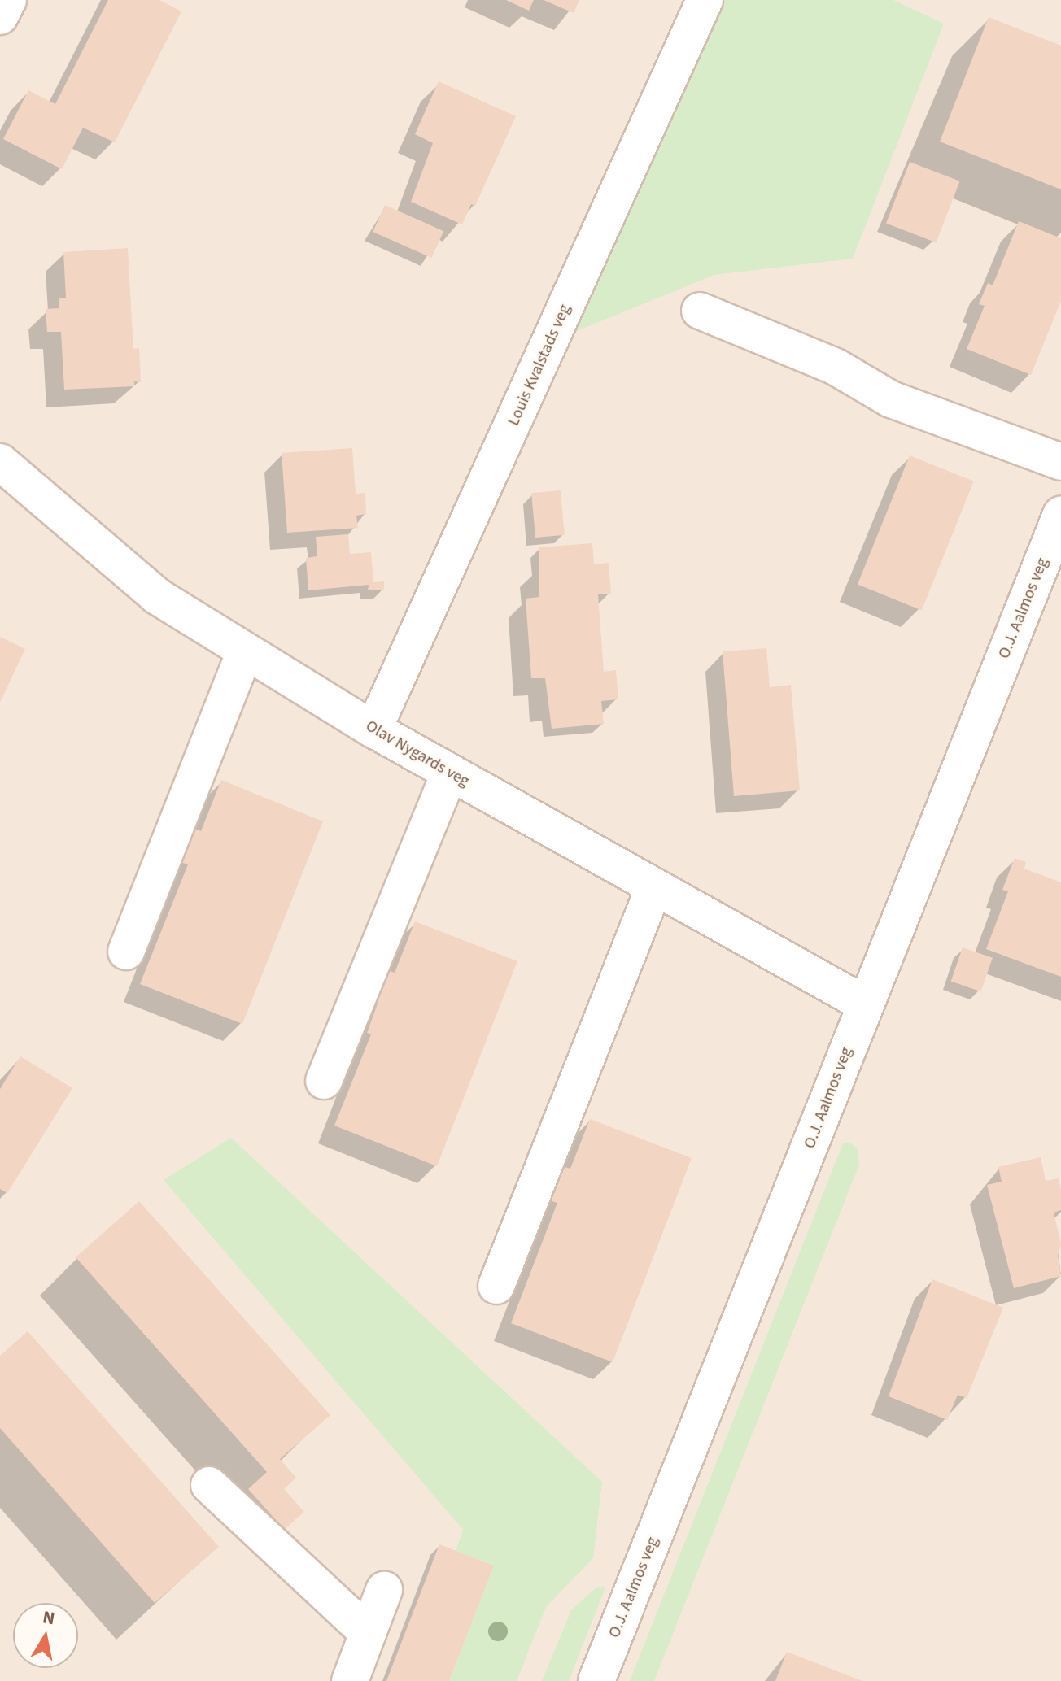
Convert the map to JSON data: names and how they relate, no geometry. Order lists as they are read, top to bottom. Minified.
{"streets":{"street":["Louis Kvalstads veg","O.J. Aalmos veg","Olav Nygards veg"]},"crossings":[["Louis Kvalstads veg","Olav Nygards veg"],["O.J. Aalmos veg","Olav Nygards veg"]],"north":"top"}
